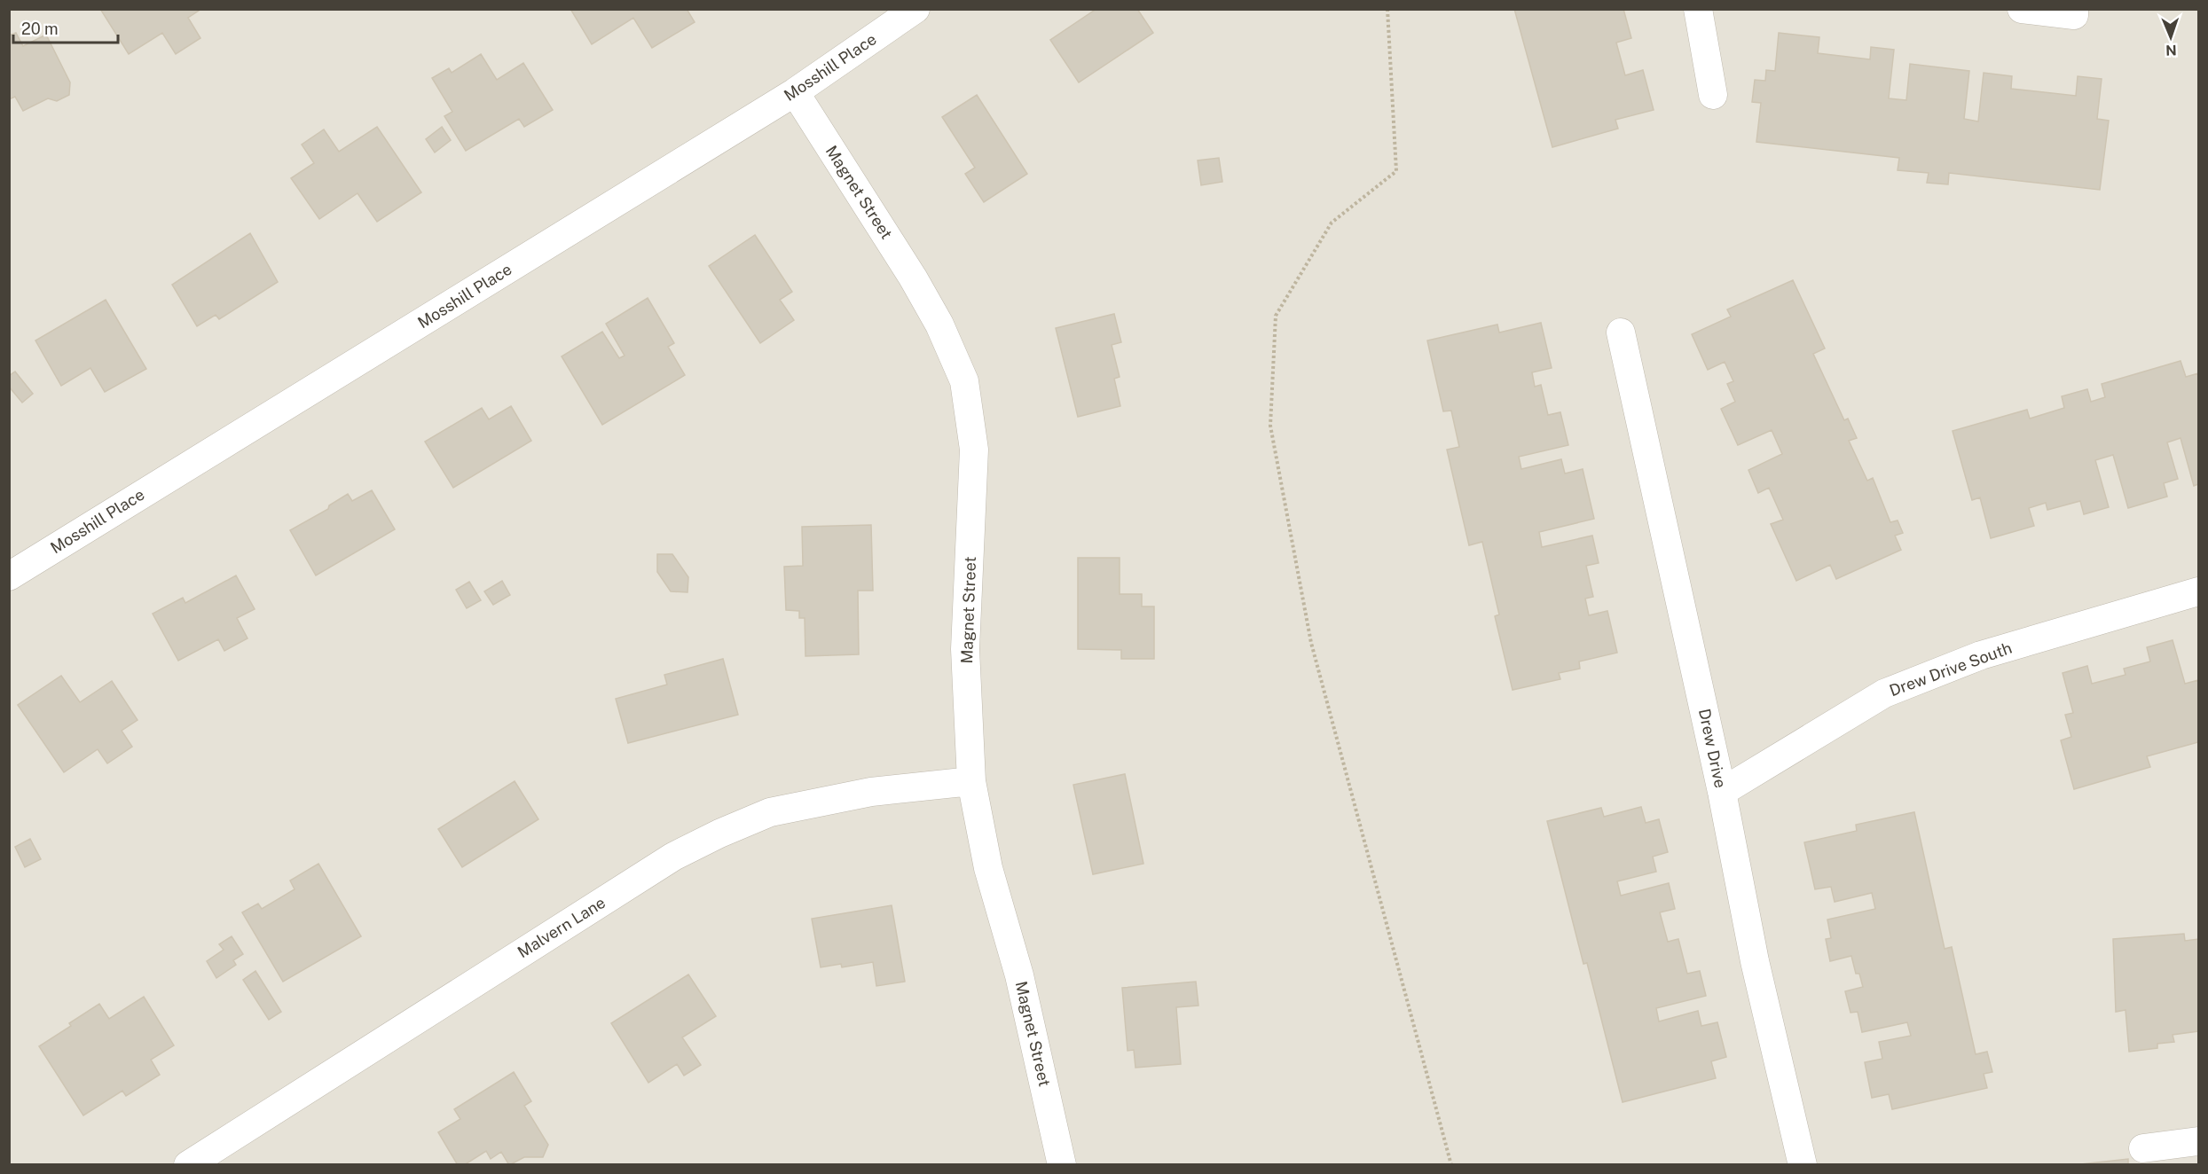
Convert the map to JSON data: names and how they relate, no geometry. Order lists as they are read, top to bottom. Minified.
{"streets":{"street":["Mosshill Place","Magnet Street","Drew Drive South","Drew Drive","Malvern Lane"]},"crossings":[["Mosshill Place","Magnet Street"],["Magnet Street","Malvern Lane"],["Drew Drive South","Drew Drive"]],"scale_bar":"20 m","north":"bottom"}
